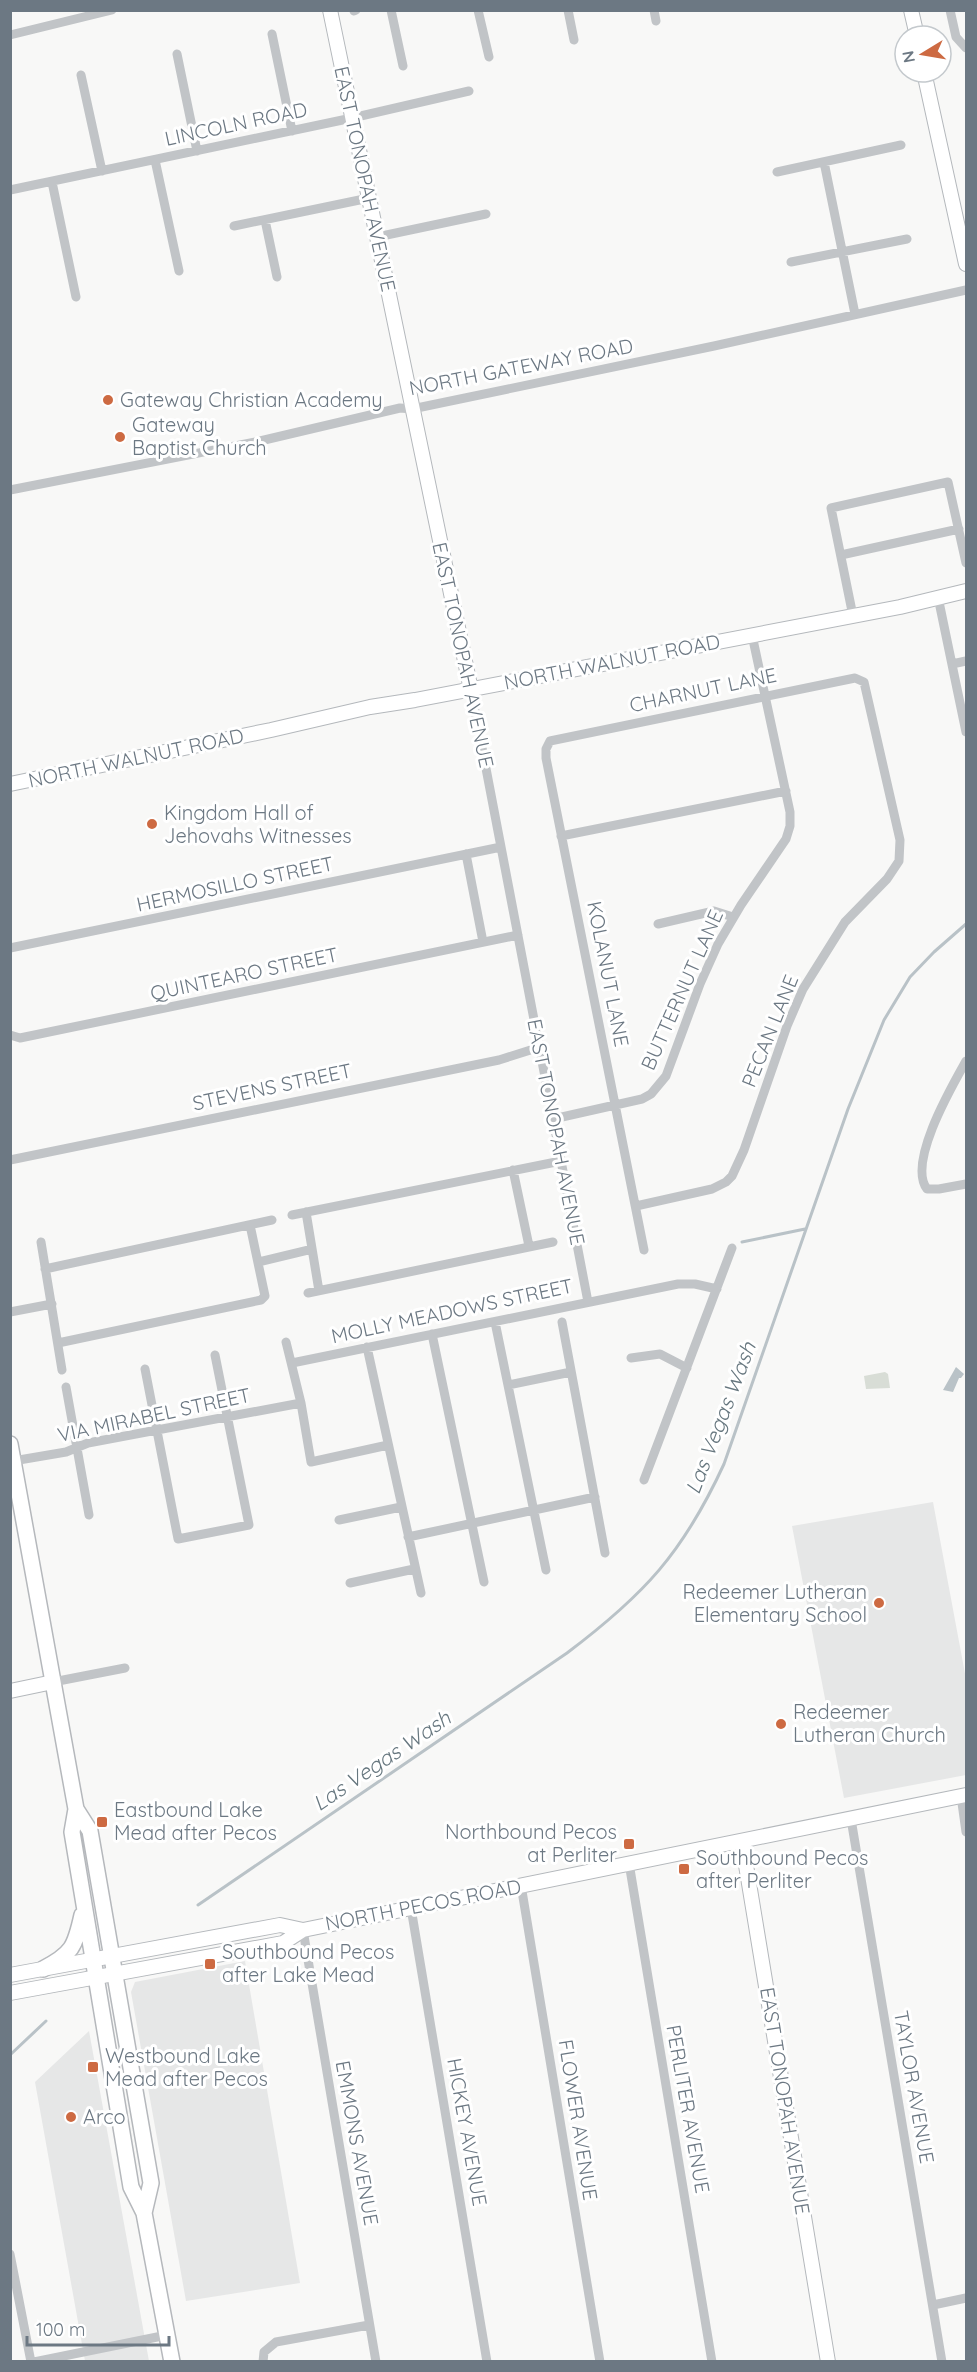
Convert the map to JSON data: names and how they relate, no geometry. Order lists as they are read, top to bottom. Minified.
{"streets":{"street":["LINCOLN ROAD","EAST TONOPAH AVENUE","NORTH GATEWAY ROAD","NORTH WALNUT ROAD","CHARNUT LANE","HERMOSILLO STREET","QUINTEARO STREET","KOLANUT LANE","BUTTERNUT LANE","PECAN LANE","STEVENS STREET","MOLLY MEADOWS STREET","VIA MIRABEL STREET","NORTH PECOS ROAD","TAYLOR AVENUE","PERLITER AVENUE","FLOWER AVENUE","HICKEY AVENUE","EMMONS AVENUE"]},"crossings":[["LINCOLN ROAD","EAST TONOPAH AVENUE"],["EAST TONOPAH AVENUE","NORTH GATEWAY ROAD"],["EAST TONOPAH AVENUE","NORTH WALNUT ROAD"],["EAST TONOPAH AVENUE","HERMOSILLO STREET"],["EAST TONOPAH AVENUE","QUINTEARO STREET"],["EAST TONOPAH AVENUE","BUTTERNUT LANE"],["EAST TONOPAH AVENUE","STEVENS STREET"],["EAST TONOPAH AVENUE","MOLLY MEADOWS STREET"],["EAST TONOPAH AVENUE","NORTH PECOS ROAD"],["NORTH WALNUT ROAD","BUTTERNUT LANE"],["CHARNUT LANE","KOLANUT LANE"],["CHARNUT LANE","BUTTERNUT LANE"],["CHARNUT LANE","PECAN LANE"],["KOLANUT LANE","BUTTERNUT LANE"],["KOLANUT LANE","PECAN LANE"],["NORTH PECOS ROAD","TAYLOR AVENUE"],["NORTH PECOS ROAD","PERLITER AVENUE"],["NORTH PECOS ROAD","FLOWER AVENUE"],["NORTH PECOS ROAD","HICKEY AVENUE"],["NORTH PECOS ROAD","EMMONS AVENUE"]],"water":["Las Vegas Wash"],"places":{"other":["Gateway Christian Academy","Gateway Baptist Church","Kingdom Hall of Jehovahs Witnesses","Redeemer Lutheran Elementary School","Redeemer Lutheran Church","Arco"],"transit":["Eastbound Lake Mead after Pecos","Northbound Pecos at Perliter","Southbound Pecos after Perliter","Southbound Pecos after Lake Mead","Westbound Lake Mead after Pecos"]},"scale_bar":"100 m","north":"left"}
